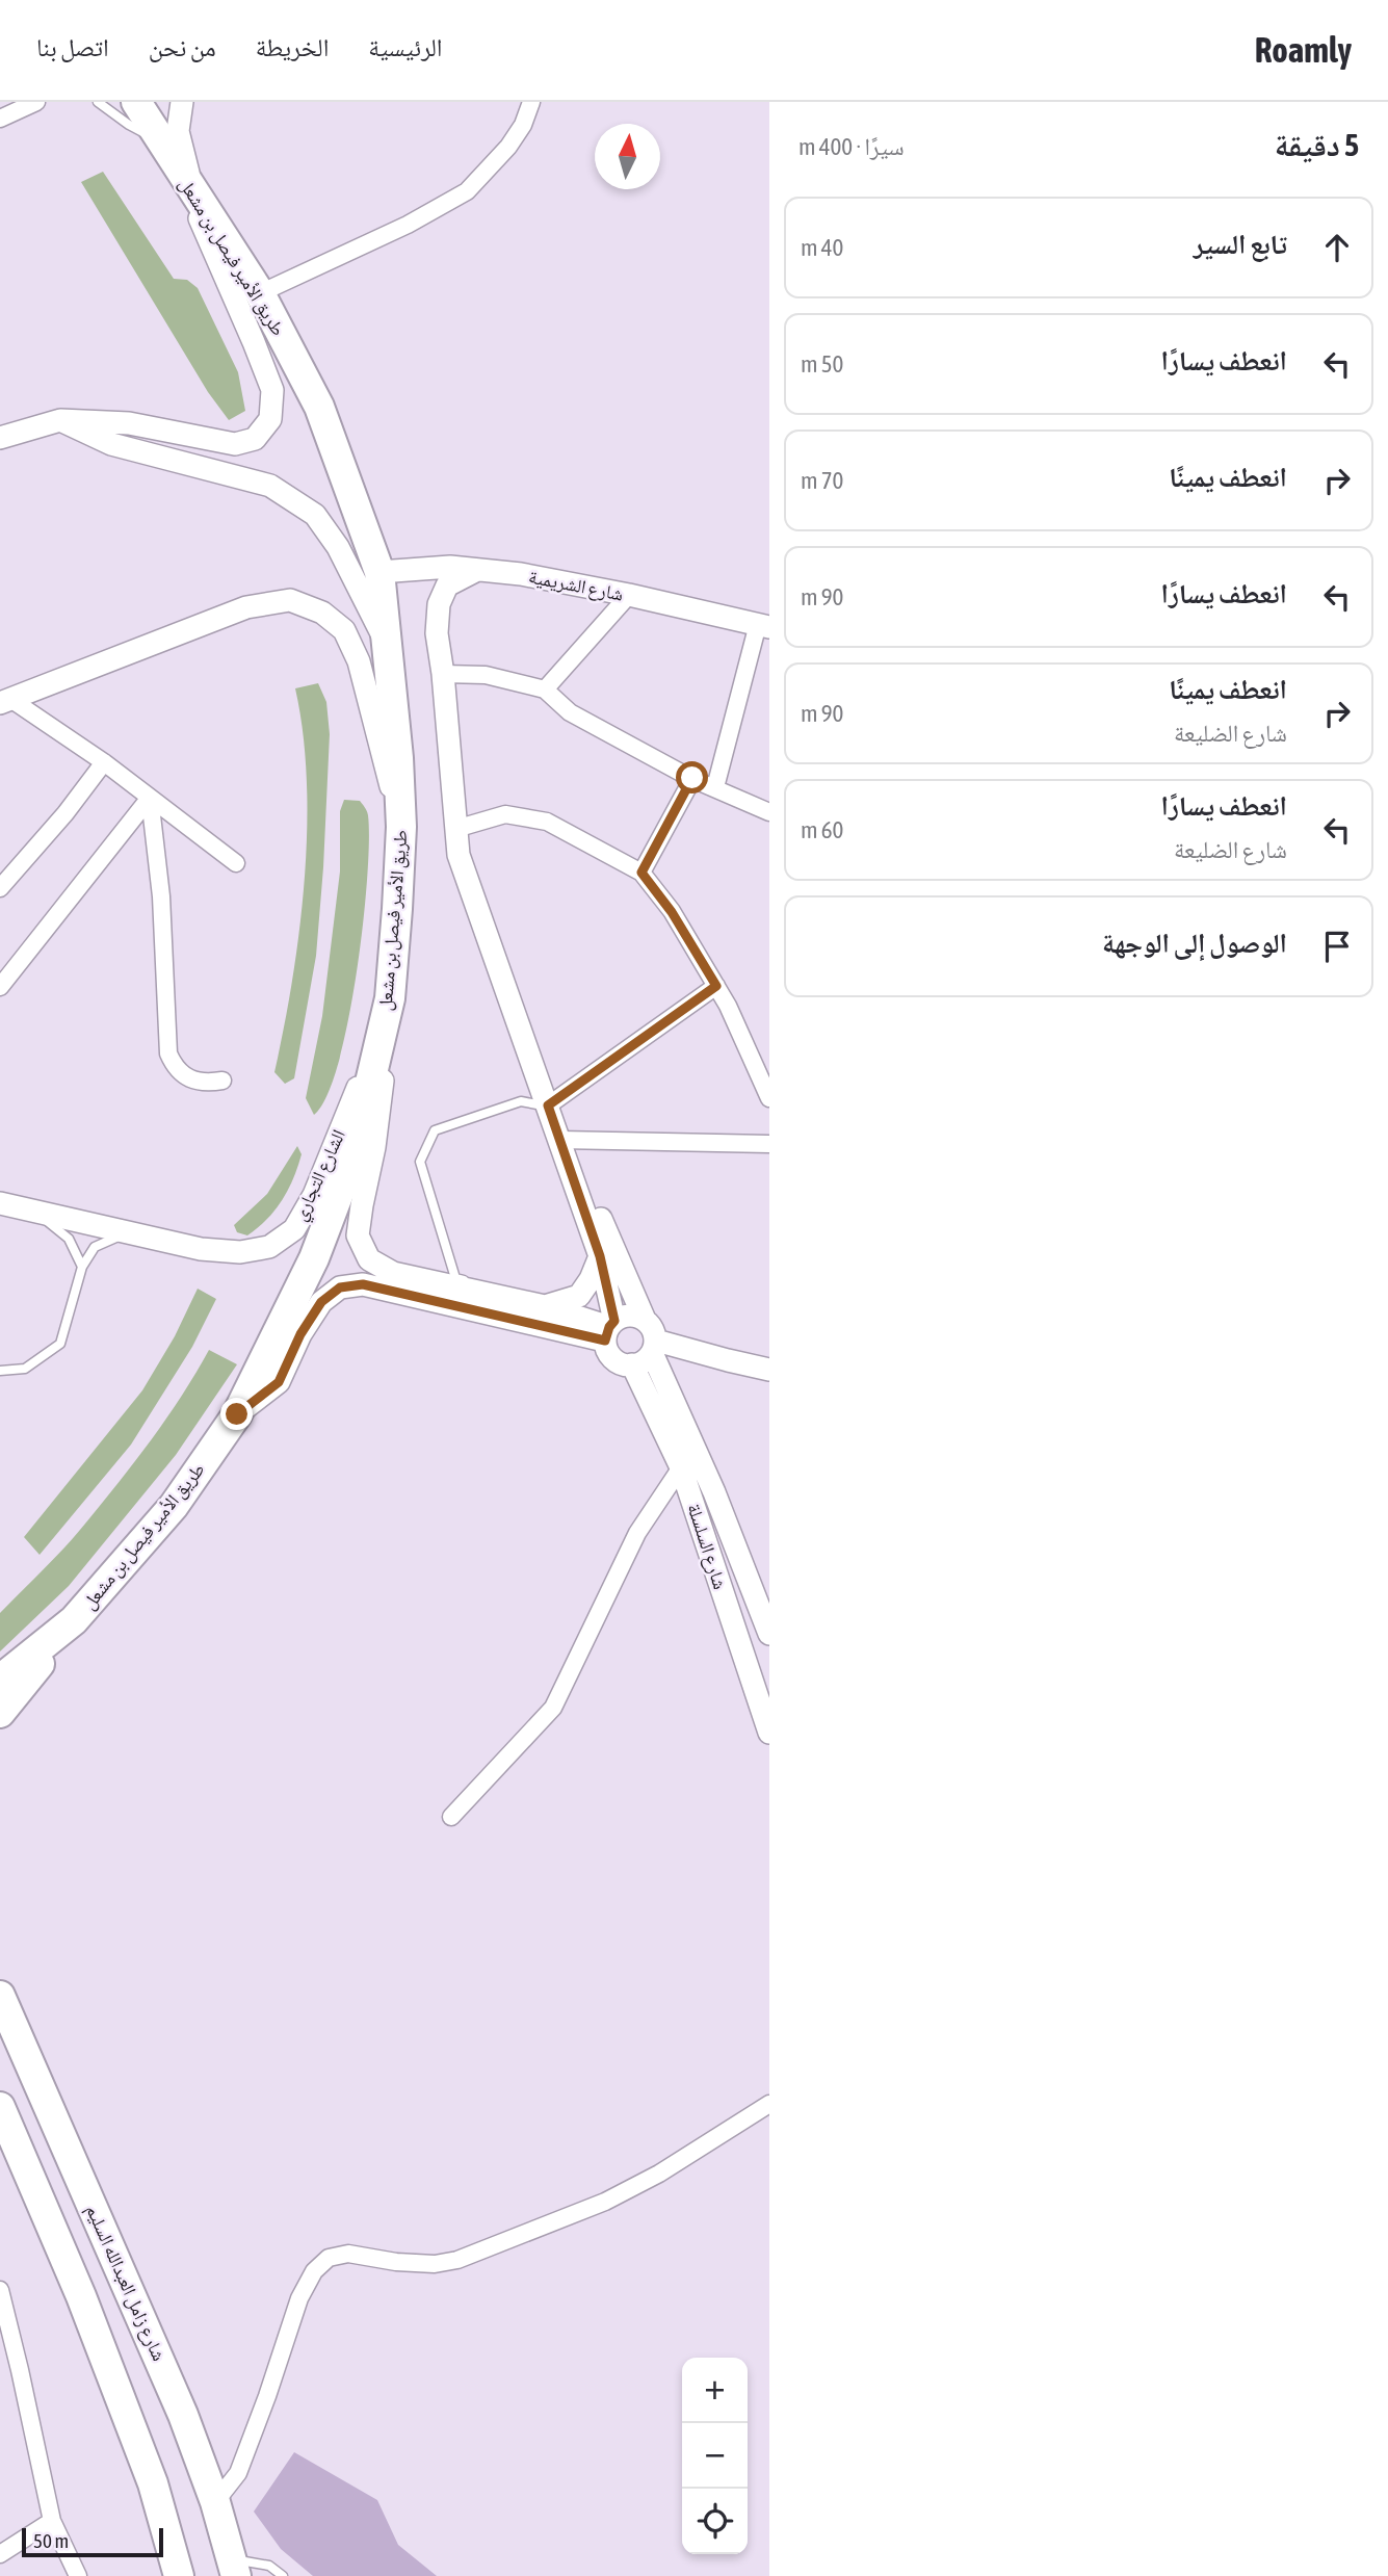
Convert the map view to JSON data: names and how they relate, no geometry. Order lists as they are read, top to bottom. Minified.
{"streets":{"highway":["طريق الأمير فيصل بن مشعل","شارع زامل العبدالله السليم"],"street":["شارع الشريمية","الشارع التجاري","شارع السلسلة"]},"crossings":[["طريق الأمير فيصل بن مشعل","شارع الشريمية"],["طريق الأمير فيصل بن مشعل","الشارع التجاري"]],"scale_bar":"50 m","north":"top","page":{"header":"Roamly","nav":["الرئيسية","الخريطة","من نحن","اتصل بنا"],"heading":["5 دقيقة","سيرًا · 400 m"],"list":[["تابع السير","40 m"],["انعطف يسارًا","50 m"],["انعطف يمينًا","70 m"],["انعطف يسارًا","90 m"],["انعطف يمينًا","شارع الضليعة","90 m"],["انعطف يسارًا","شارع الضليعة","60 m"],"الوصول إلى الوجهة"],"map_buttons":["+","−"],"scale":"50 m"}}
